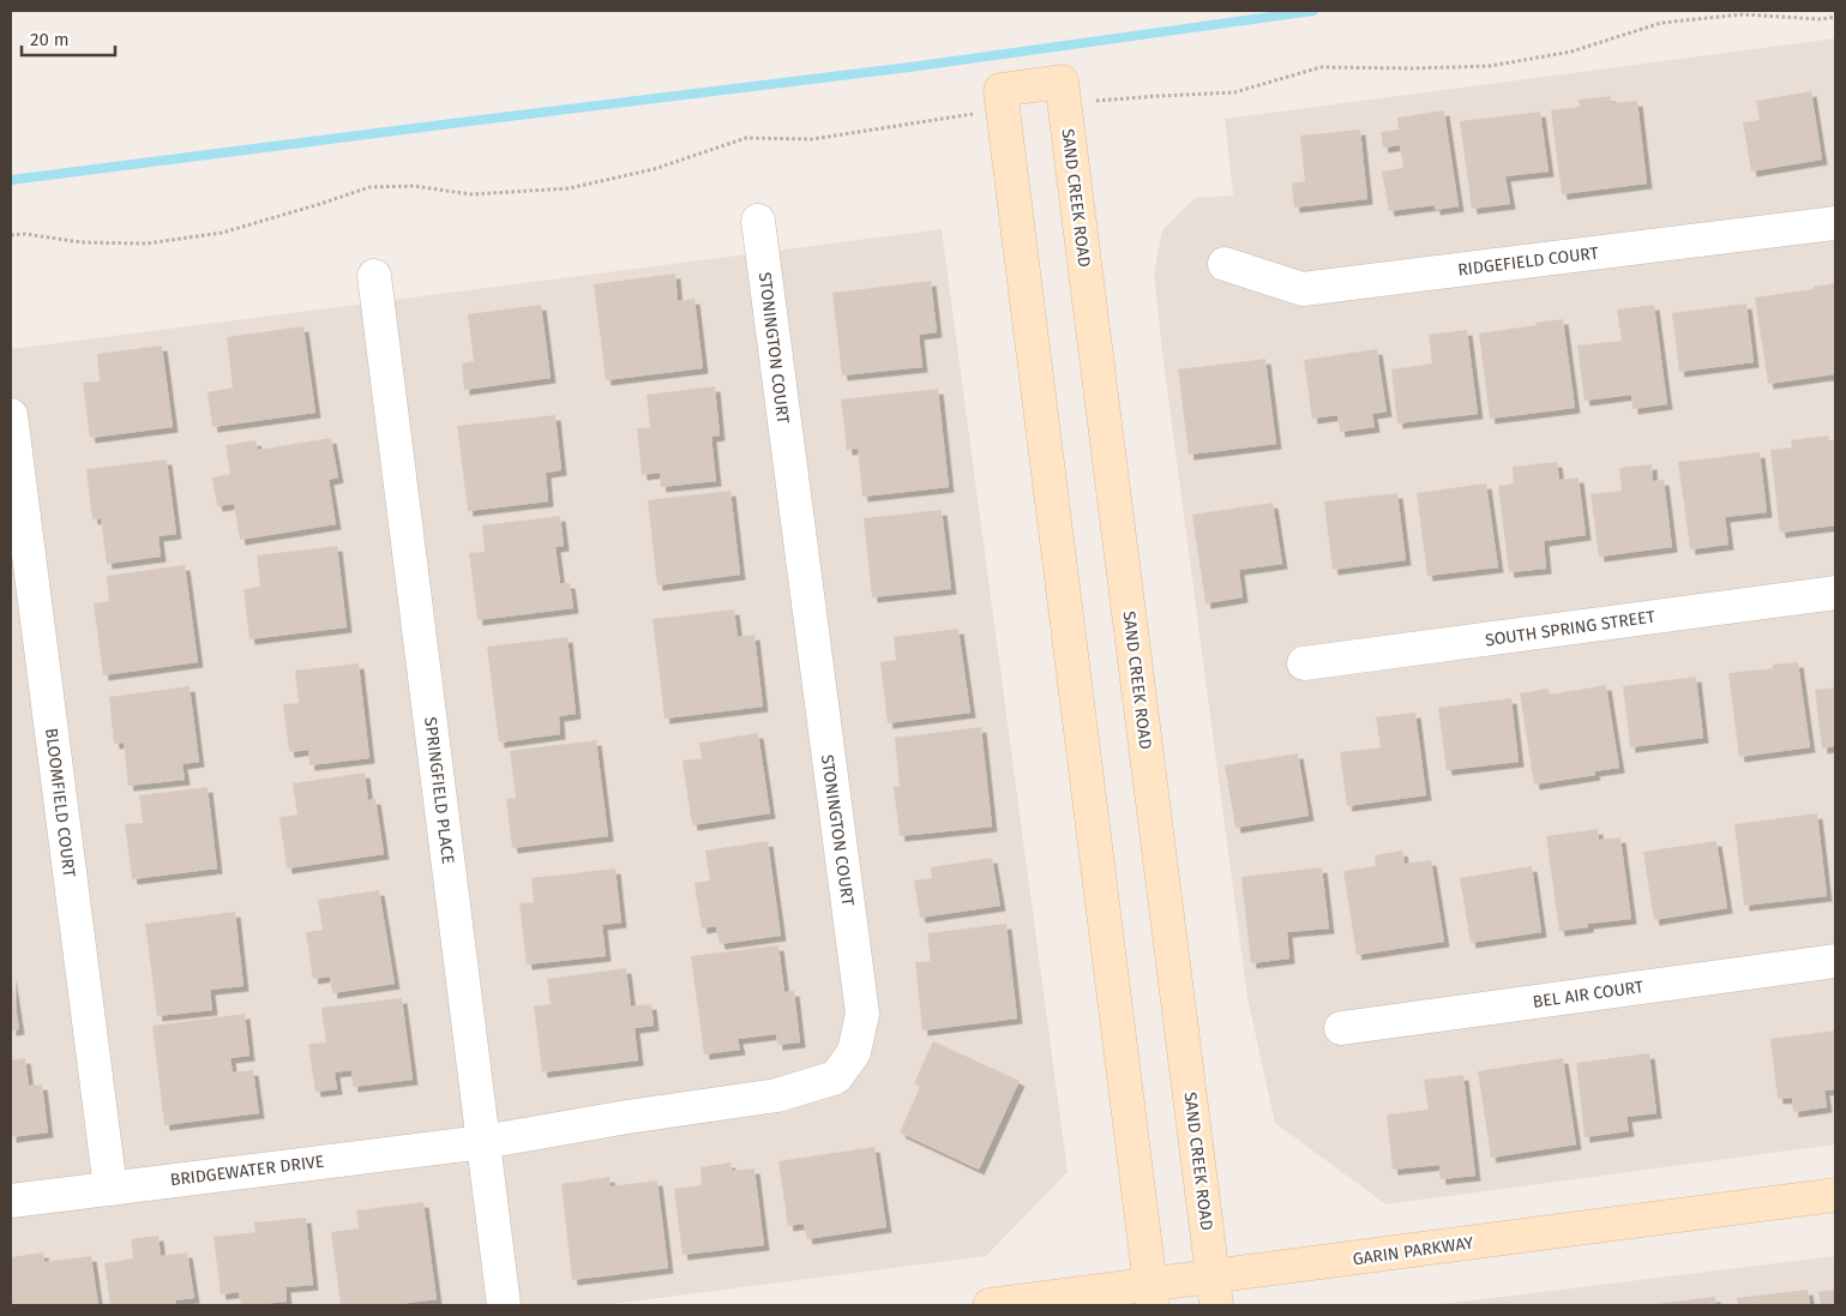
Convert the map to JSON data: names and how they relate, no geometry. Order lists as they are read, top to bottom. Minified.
{"streets":{"street":["SAND CREEK ROAD","RIDGEFIELD COURT","STONINGTON COURT","SOUTH SPRING STREET","SPRINGFIELD PLACE","BLOOMFIELD COURT","BEL AIR COURT","BRIDGEWATER DRIVE","GARIN PARKWAY"]},"crossings":[["SAND CREEK ROAD","GARIN PARKWAY"],["STONINGTON COURT","SPRINGFIELD PLACE"],["STONINGTON COURT","BRIDGEWATER DRIVE"],["SPRINGFIELD PLACE","BRIDGEWATER DRIVE"],["BLOOMFIELD COURT","BRIDGEWATER DRIVE"]],"scale_bar":"20 m"}
